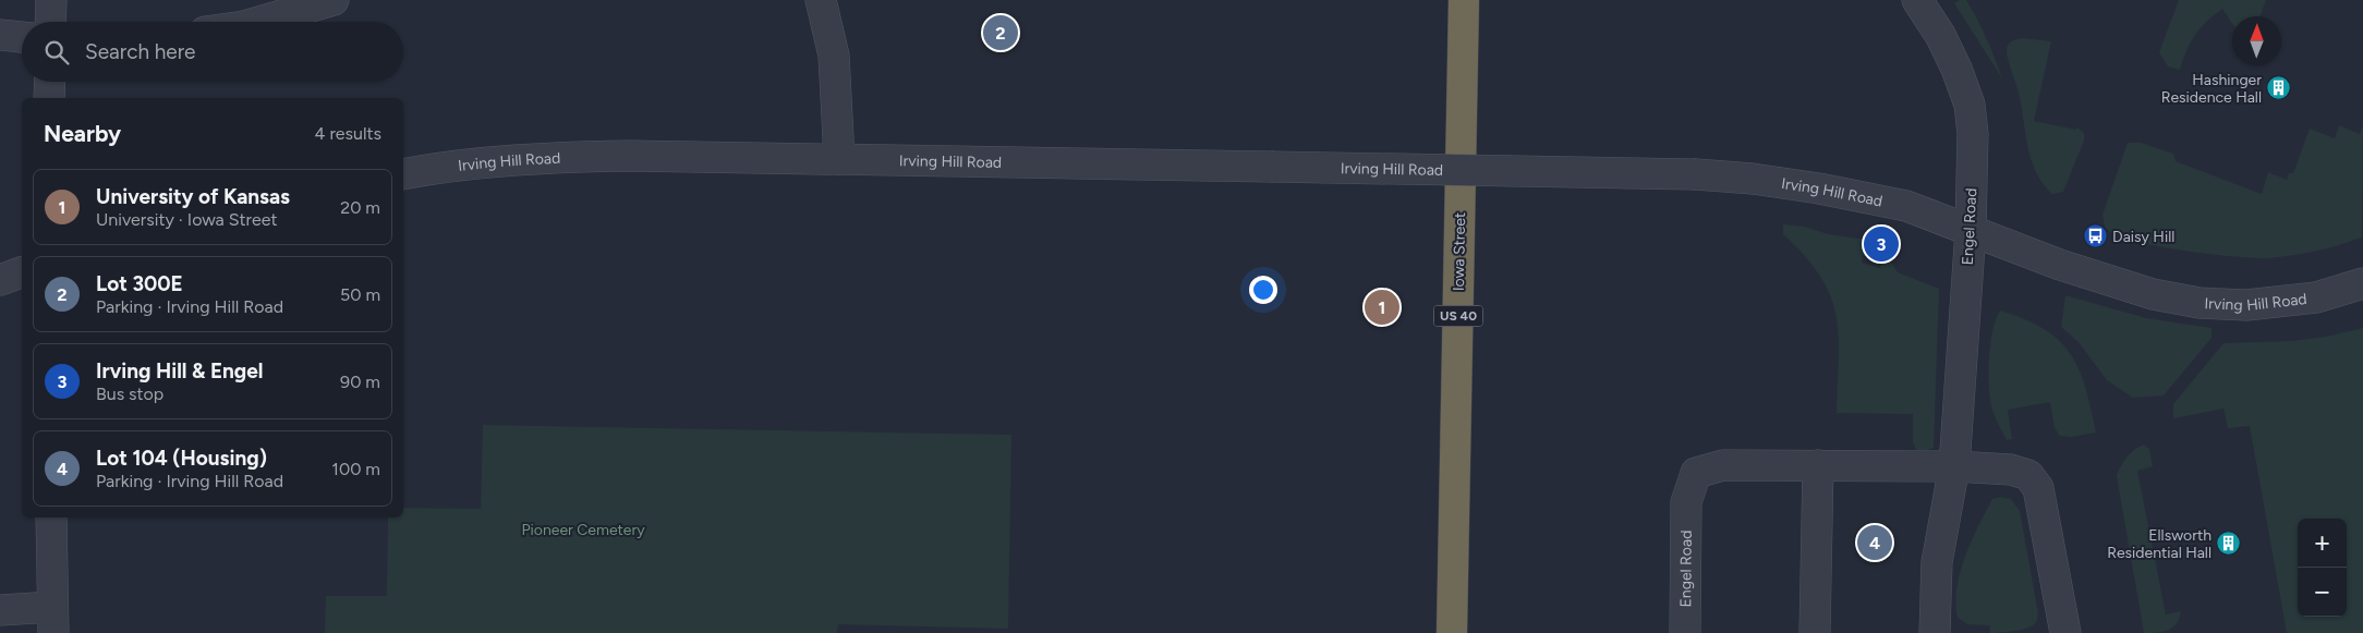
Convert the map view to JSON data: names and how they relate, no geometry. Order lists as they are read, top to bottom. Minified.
{"streets":{"highway":["Iowa Street","US 40"],"street":["Irving Hill Road","Engel Road"]},"crossings":[["Irving Hill Road","Engel Road"]],"parks":["Pioneer Cemetery"],"places":{"building":["Hashinger Residence Hall","Ellsworth Residential Hall"],"bus stop":["Daisy Hill"]},"north":"top","page":{"pins":["2","3","1","4"],"search":"Search here","heading":["Nearby","4 results"],"list":[{"mark":"1","name":"University of Kansas","note":"University · Iowa Street","value":"20 m"},{"mark":"2","name":"Lot 300E","note":"Parking · Irving Hill Road","value":"50 m"},{"mark":"3","name":"Irving Hill & Engel","note":"Bus stop","value":"90 m"},{"mark":"4","name":"Lot 104 (Housing)","note":"Parking · Irving Hill Road","value":"100 m"}],"map_buttons":["+","−"]}}
